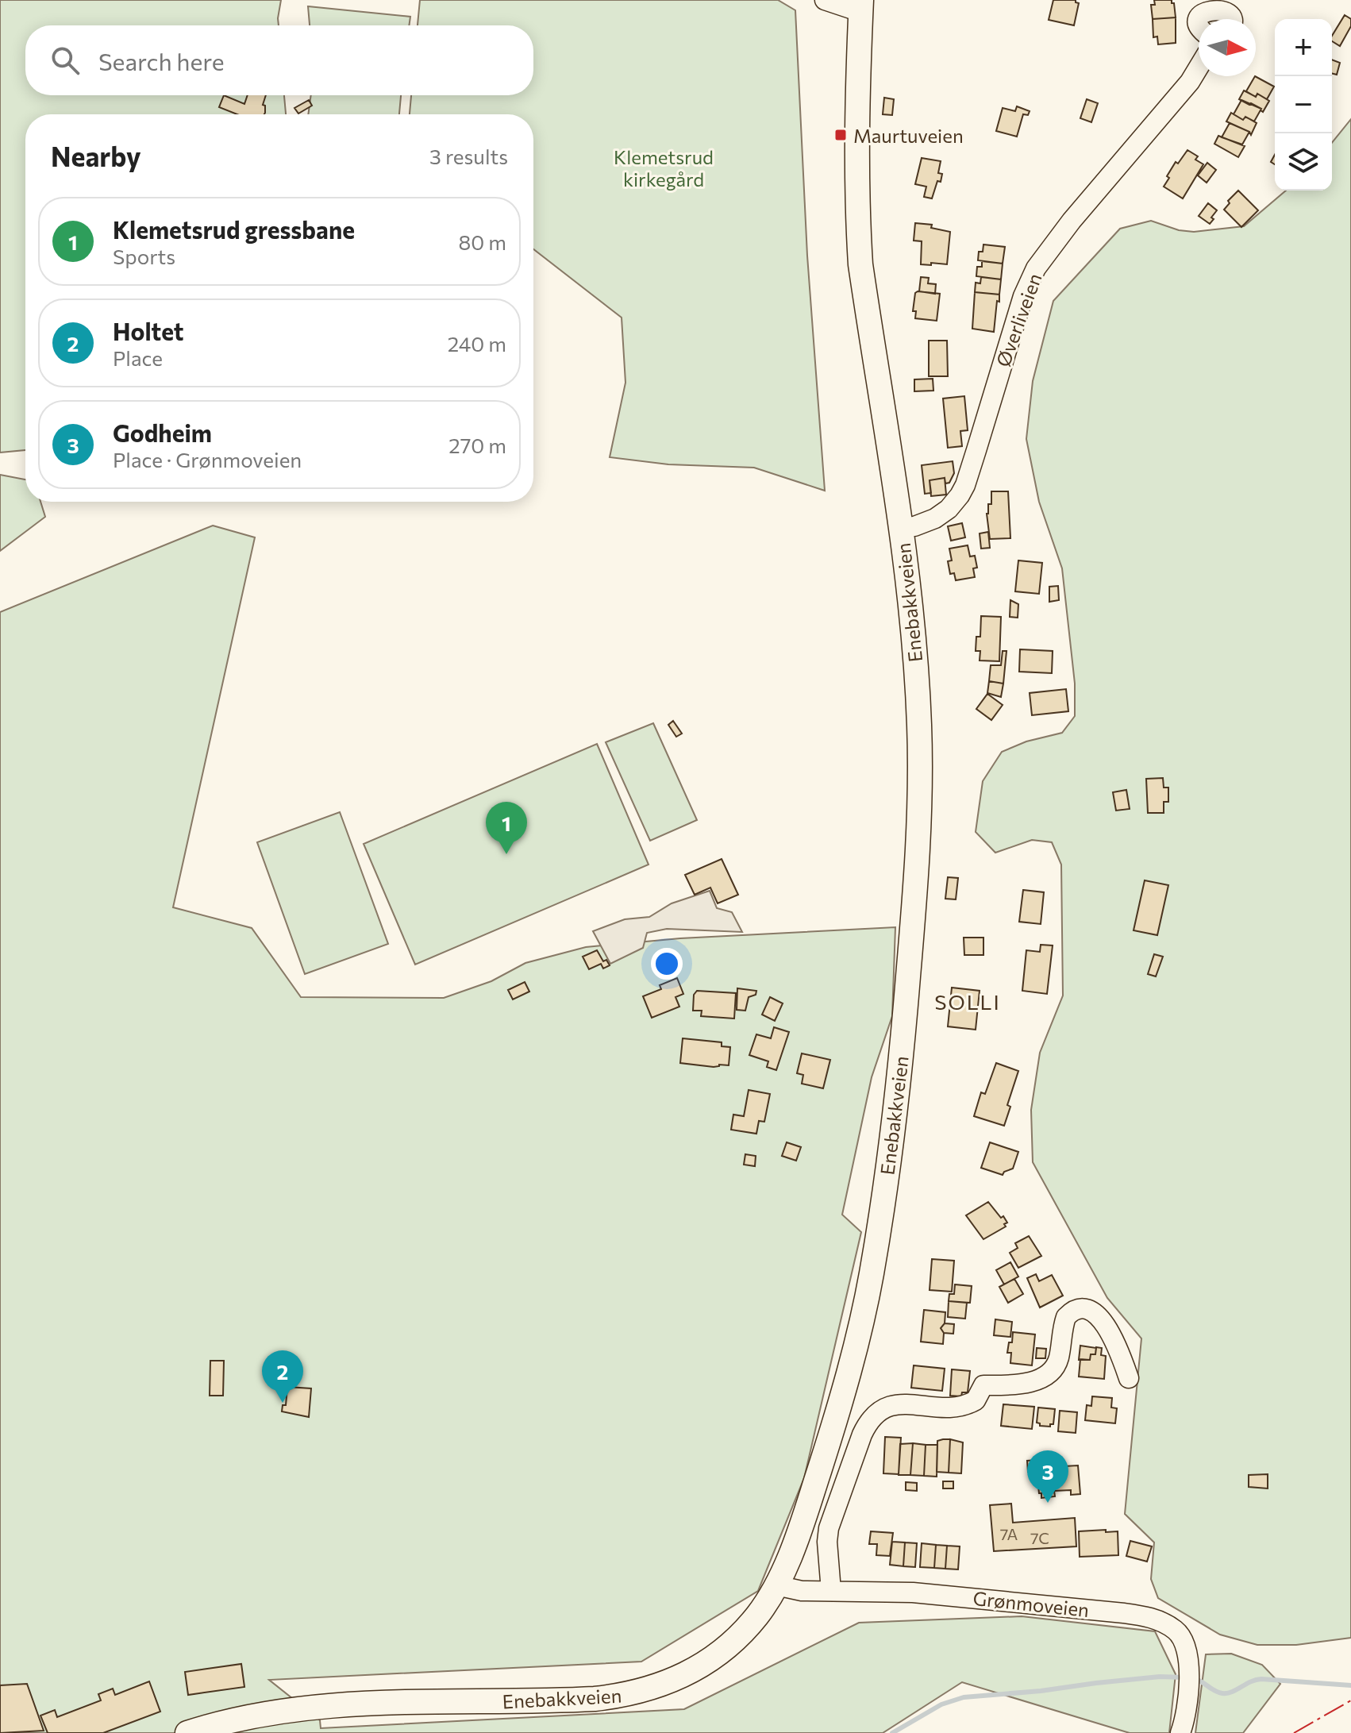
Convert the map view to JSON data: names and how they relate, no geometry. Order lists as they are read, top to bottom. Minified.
{"streets":{"main road":["Enebakkveien"],"street":["Øverliveien","Grønmoveien"]},"crossings":[["Øverliveien","Enebakkveien"],["Enebakkveien","Grønmoveien"]],"districts":["SOLLI"],"parks":["Klemetsrud kirkegård"],"places":{"transit":["Maurtuveien"]},"house_numbers":["7A","7C"],"north":"right","page":{"map_buttons":["+","−"],"search":"Search here","heading":["Nearby","3 results"],"list":[{"mark":"1","name":"Klemetsrud gressbane","note":"Sports","value":"80 m"},{"mark":"2","name":"Holtet","note":"Place","value":"240 m"},{"mark":"3","name":"Godheim","note":"Place · Grønmoveien","value":"270 m"}],"pins":["1","2","3"]}}
